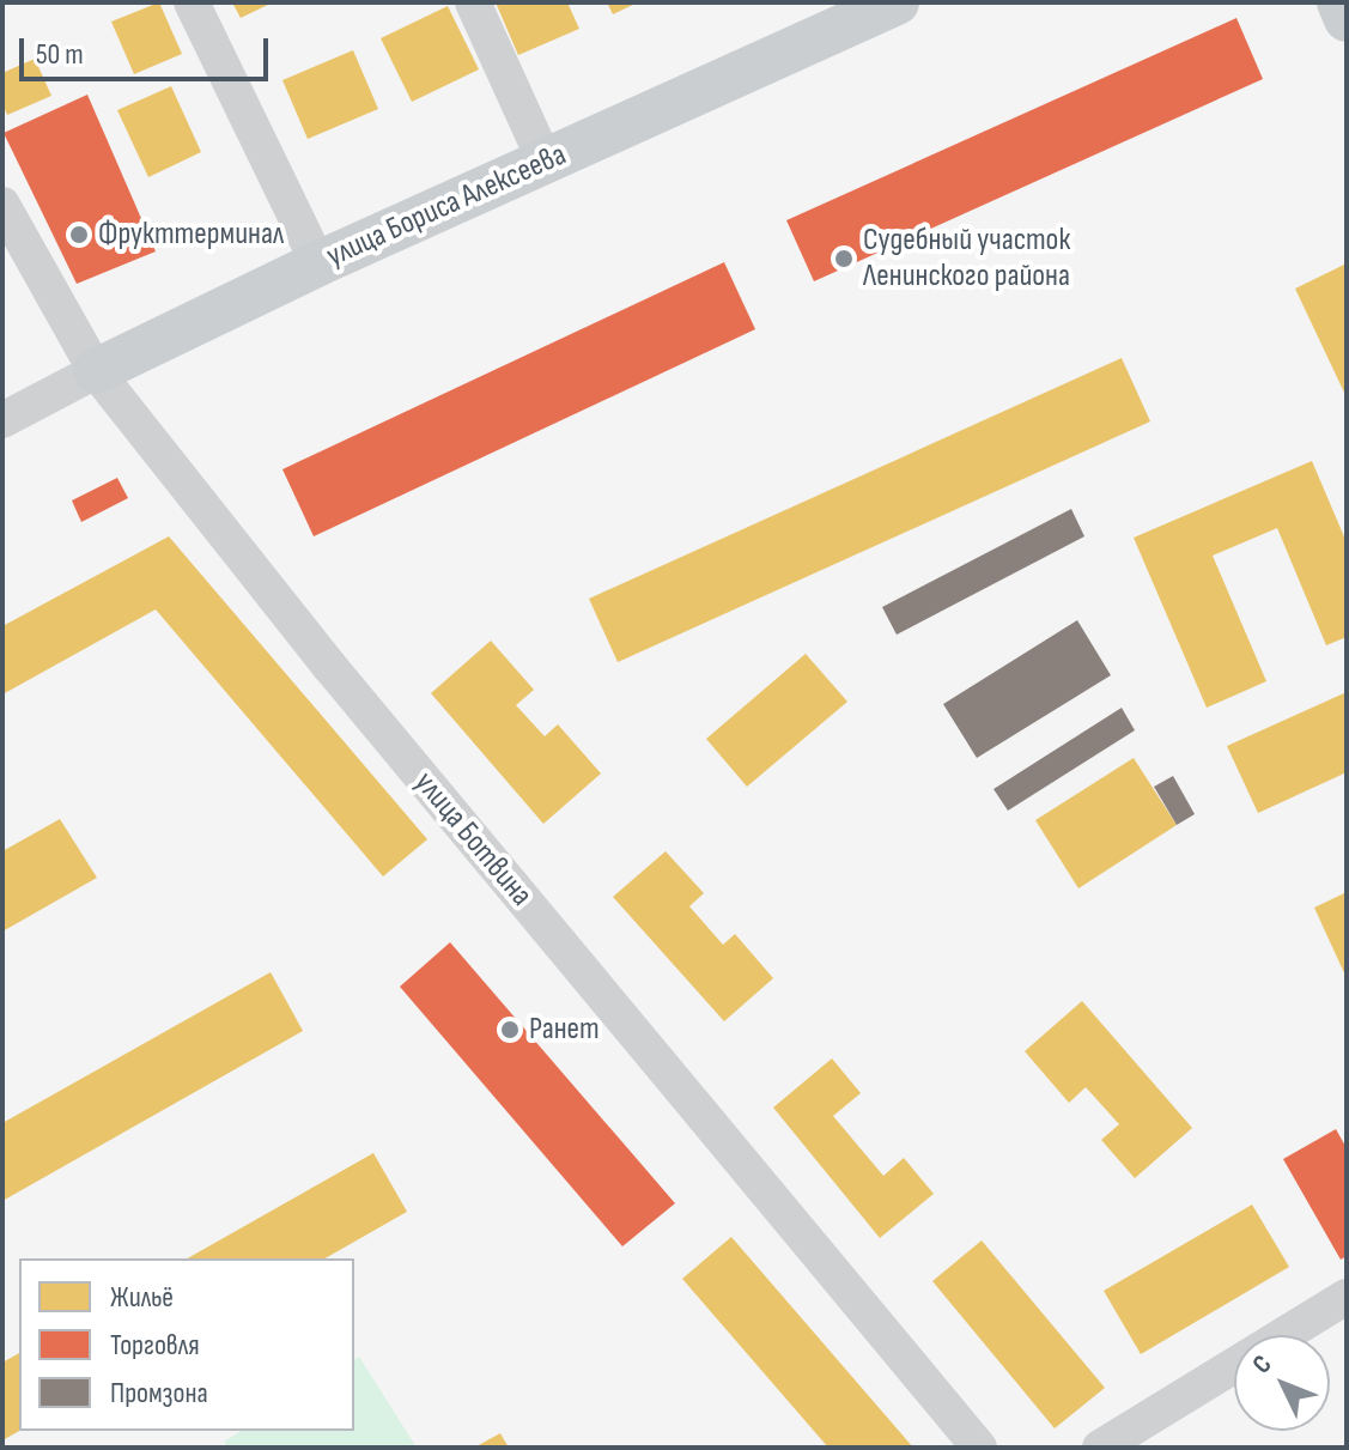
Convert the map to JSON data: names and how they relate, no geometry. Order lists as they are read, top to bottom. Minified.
{"streets":{"main road":["улица Бориса Алексеева"],"street":["улица Ботвина"]},"crossings":[["улица Бориса Алексеева","улица Ботвина"]],"places":["Фрукттерминал","Судебный участок Ленинского района","Ранет"],"legend":["Жильё","Торговля","Промзона"],"scale_bar":"50 m","north":"top left"}
